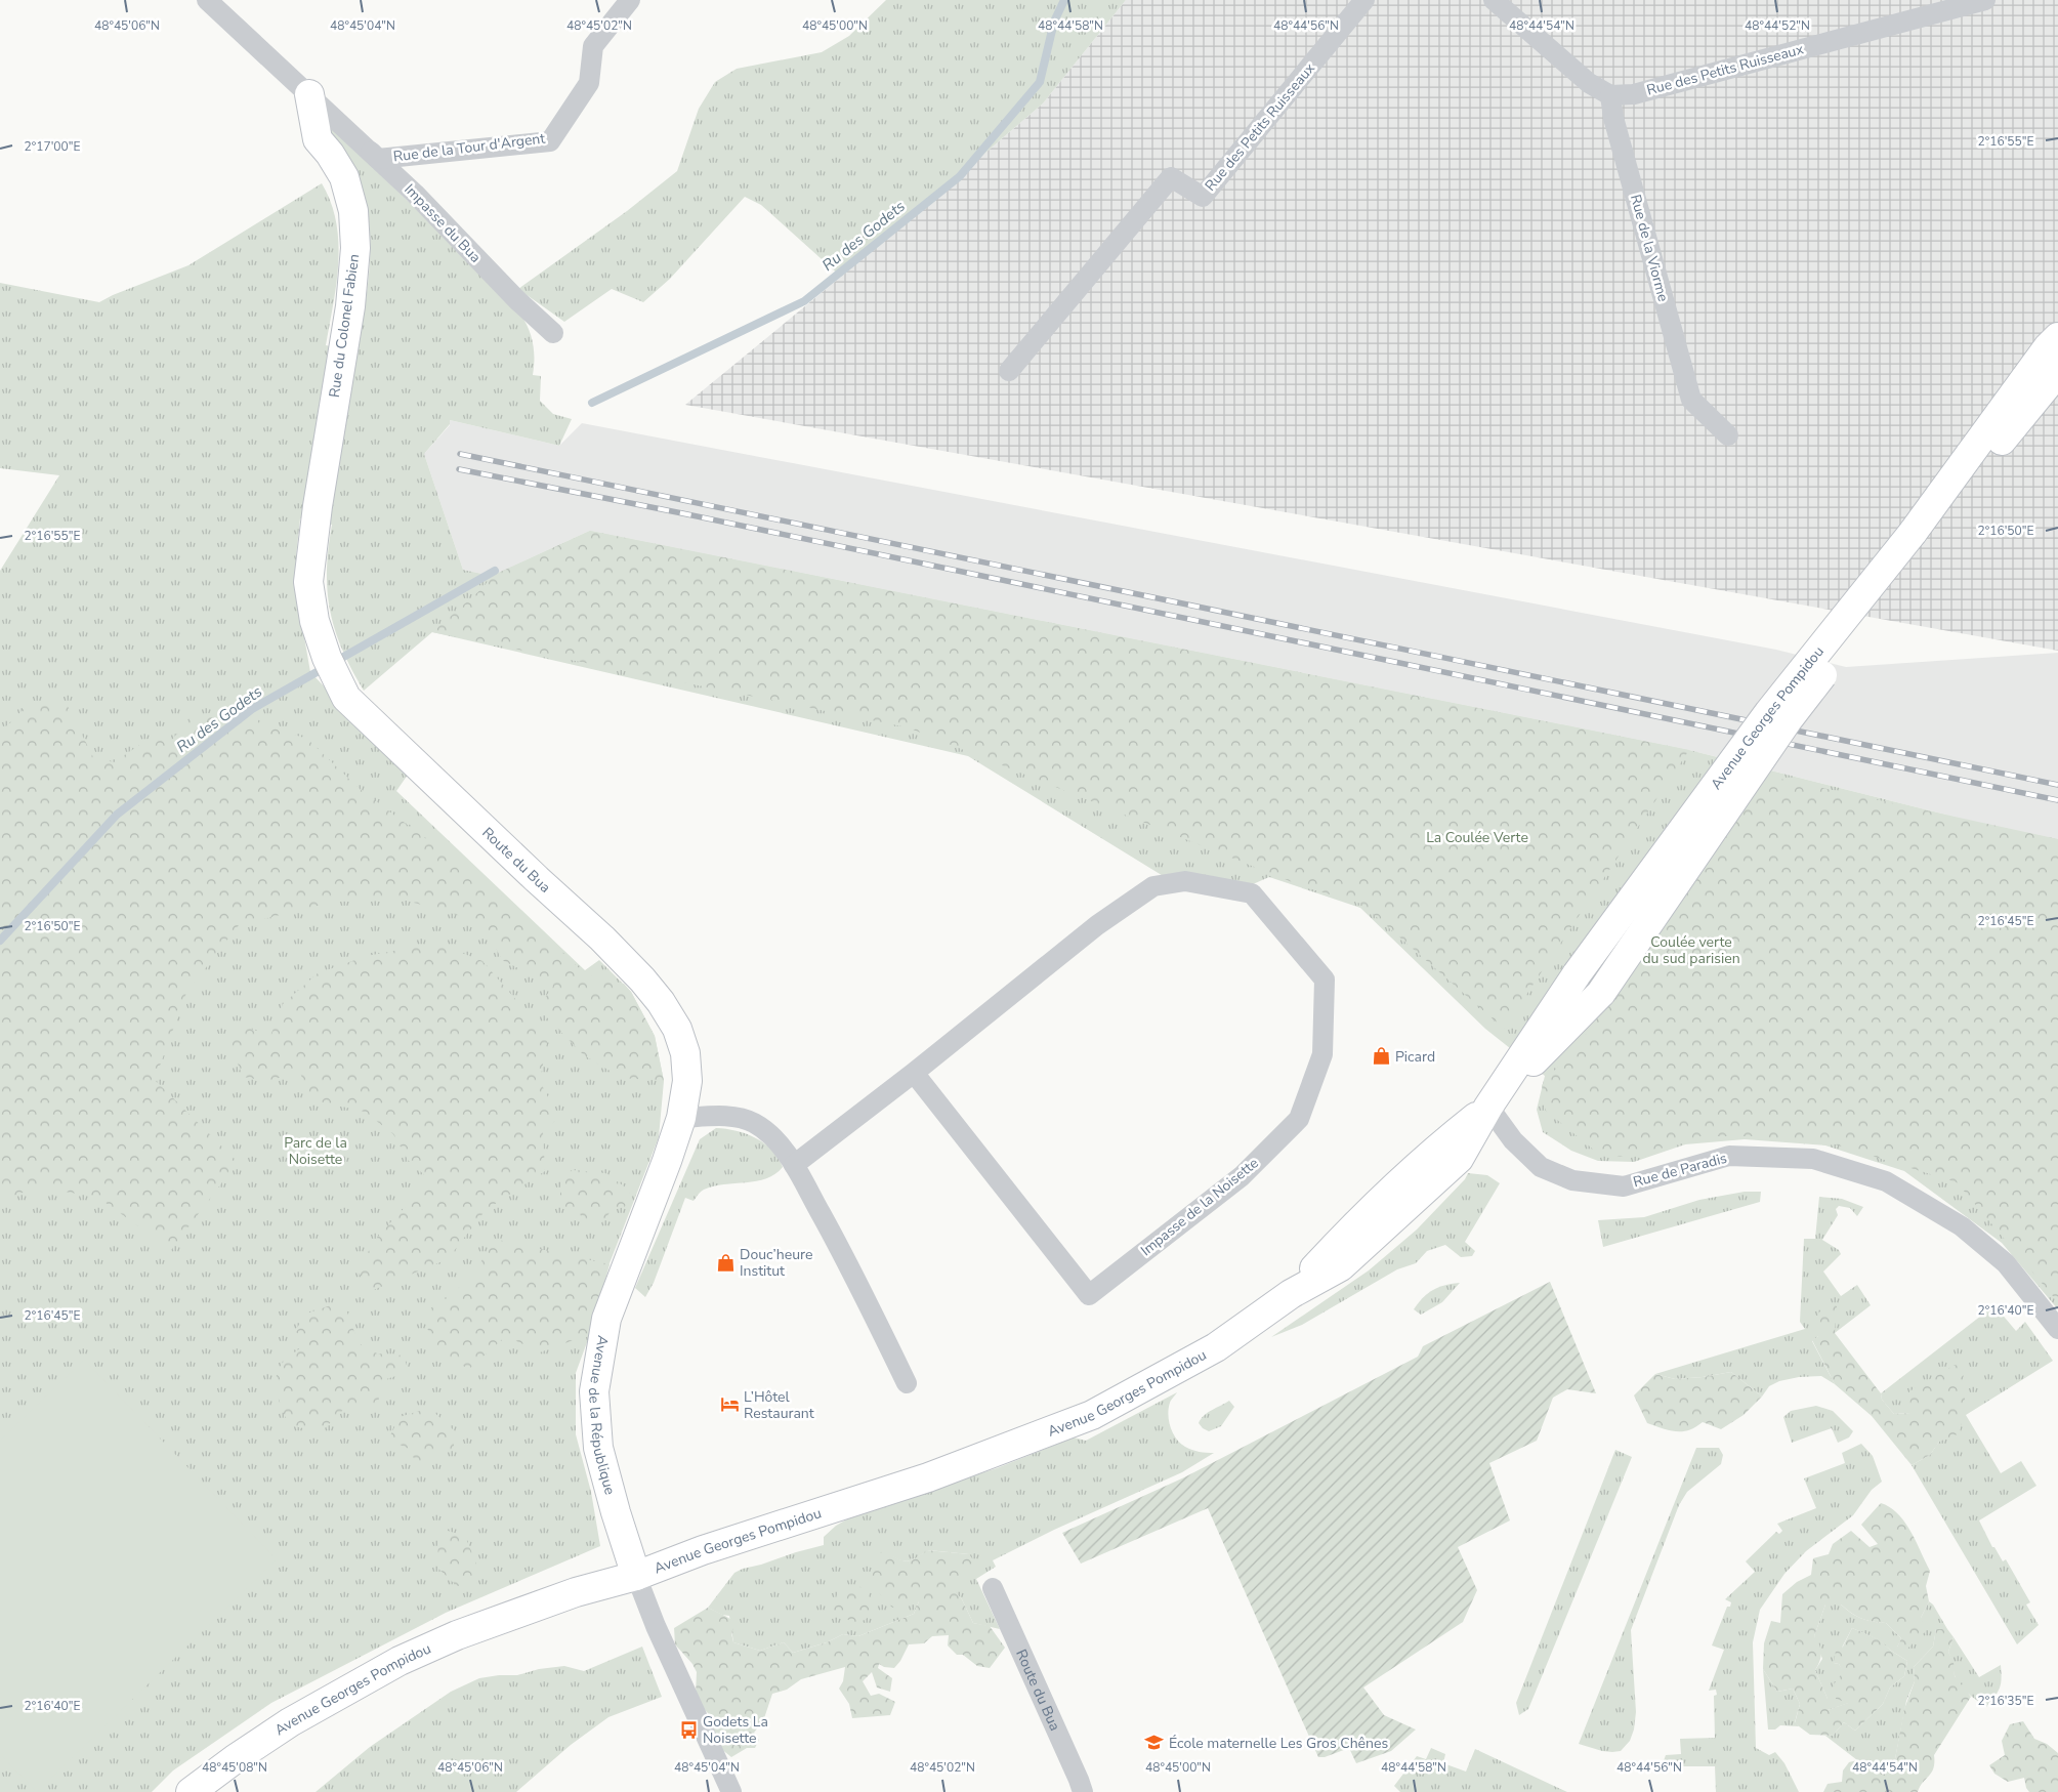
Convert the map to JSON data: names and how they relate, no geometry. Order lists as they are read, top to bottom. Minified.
{"streets":{"main road":["Rue du Colonel Fabien","Avenue Georges Pompidou","Route du Bua","Avenue de la République"],"street":["Rue des Petits Ruisseaux","Rue de la Tour d'Argent","Impasse du Bua","Rue de la Viorme","Rue de Paradis","Impasse de la Noisette"]},"crossings":[["Rue des Petits Ruisseaux","Rue de la Viorme"],["Rue de la Tour d'Argent","Impasse du Bua"],["Rue de la Tour d'Argent","Rue du Colonel Fabien"],["Impasse du Bua","Rue du Colonel Fabien"],["Rue du Colonel Fabien","Route du Bua"],["Avenue Georges Pompidou","Rue de Paradis"],["Avenue Georges Pompidou","Avenue de la République"],["Route du Bua","Avenue de la République"]],"water":["Ru des Godets"],"parks":["La Coulée Verte","Coulée verte du sud parisien","Parc de la Noisette"],"places":{"shop":["Picard","Douc’heure Institut"],"hotel":["L’Hôtel Restaurant"],"bus stop":["Godets La Noisette"],"school or university":["École maternelle Les Gros Chênes"]},"coordinates":["48°45'06\"N","48°45'04\"N","48°45'02\"N","48°45'00\"N","48°44'58\"N","48°44'56\"N","48°44'54\"N","48°44'52\"N","2°16'55\"E","2°17'00\"E","2°16'50\"E","2°16'45\"E","2°16'40\"E","2°16'35\"E","48°45'08\"N"]}
